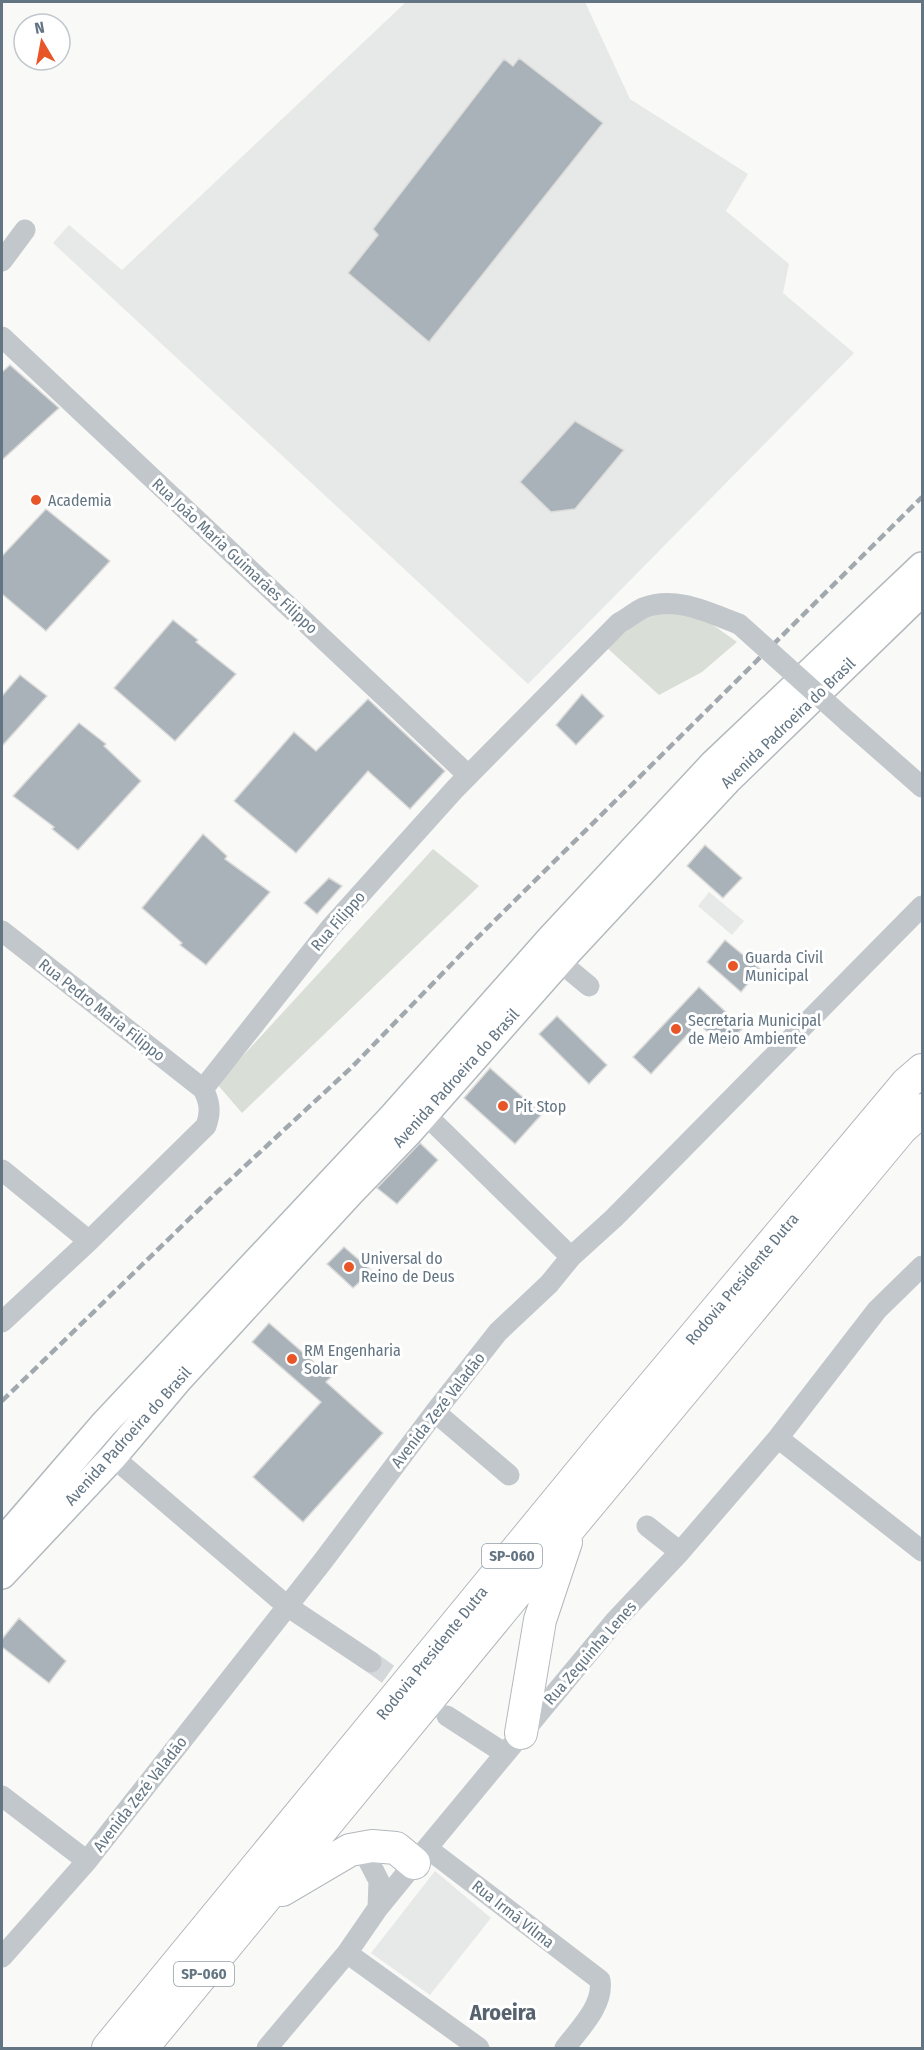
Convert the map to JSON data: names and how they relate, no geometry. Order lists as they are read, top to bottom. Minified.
{"streets":{"highway":["Rodovia Presidente Dutra","SP-060"],"main road":["Avenida Padroeira do Brasil"],"street":["Rua João Maria Guimarães Filippo","Rua Filippo","Rua Pedro Maria Filippo","Avenida Zezé Valadão","Rua Zequinha Lenes","Rua Irmã Vilma"]},"crossings":[["Rua João Maria Guimarães Filippo","Rua Filippo"],["Rua Filippo","Rua Pedro Maria Filippo"],["Rua Zequinha Lenes","Rua Irmã Vilma"]],"districts":["Aroeira"],"places":["Academia","Guarda Civil Municipal","Secretaria Municipal de Meio Ambiente","Pit Stop","Universal do Reino de Deus","RM Engenharia Solar"],"north":"top"}
